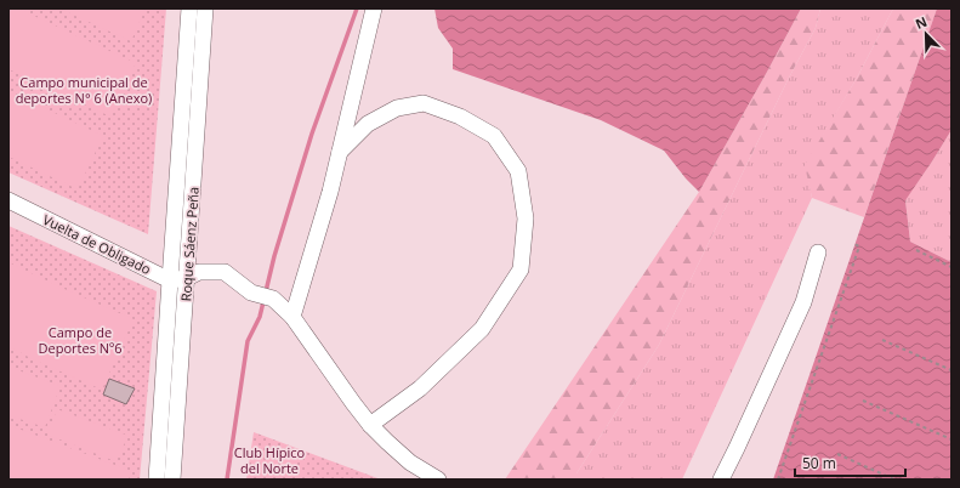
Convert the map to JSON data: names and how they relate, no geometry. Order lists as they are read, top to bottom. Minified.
{"streets":{"street":["Vuelta de Obligado","Roque Sáenz Peña"]},"crossings":[["Vuelta de Obligado","Roque Sáenz Peña"]],"parks":["Campo municipal de deportes N° 6 (Anexo)","Campo de Deportes Nº6","Club Hípico del Norte"],"scale_bar":"50 m","north":"top left"}
